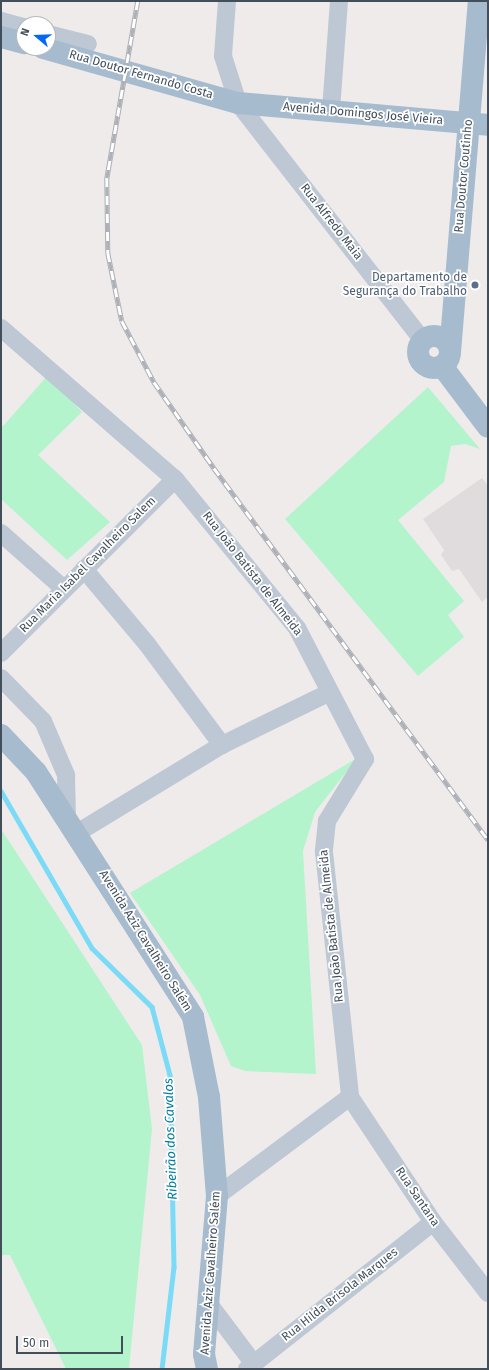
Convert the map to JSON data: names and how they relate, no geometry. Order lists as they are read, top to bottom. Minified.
{"streets":{"main road":["Rua Doutor Fernando Costa","Avenida Domingos José Vieira","Rua Doutor Coutinho","Avenida Aziz Cavalheiro Salém"],"street":["Rua Alfredo Maia","Rua Maria Isabel Cavalheiro Salem","Rua João Batista de Almeida","Rua Santana","Rua Hilda Brisola Marques"]},"crossings":[["Rua Doutor Fernando Costa","Avenida Domingos José Vieira"],["Rua Doutor Fernando Costa","Rua Alfredo Maia"],["Avenida Domingos José Vieira","Rua Doutor Coutinho"],["Avenida Domingos José Vieira","Rua Alfredo Maia"],["Rua Maria Isabel Cavalheiro Salem","Rua João Batista de Almeida"],["Rua João Batista de Almeida","Rua Santana"],["Rua Santana","Rua Hilda Brisola Marques"]],"water":["Ribeirão dos Cavalos"],"places":["Departamento de Segurança do Trabalho"],"scale_bar":"50 m","north":"left"}
